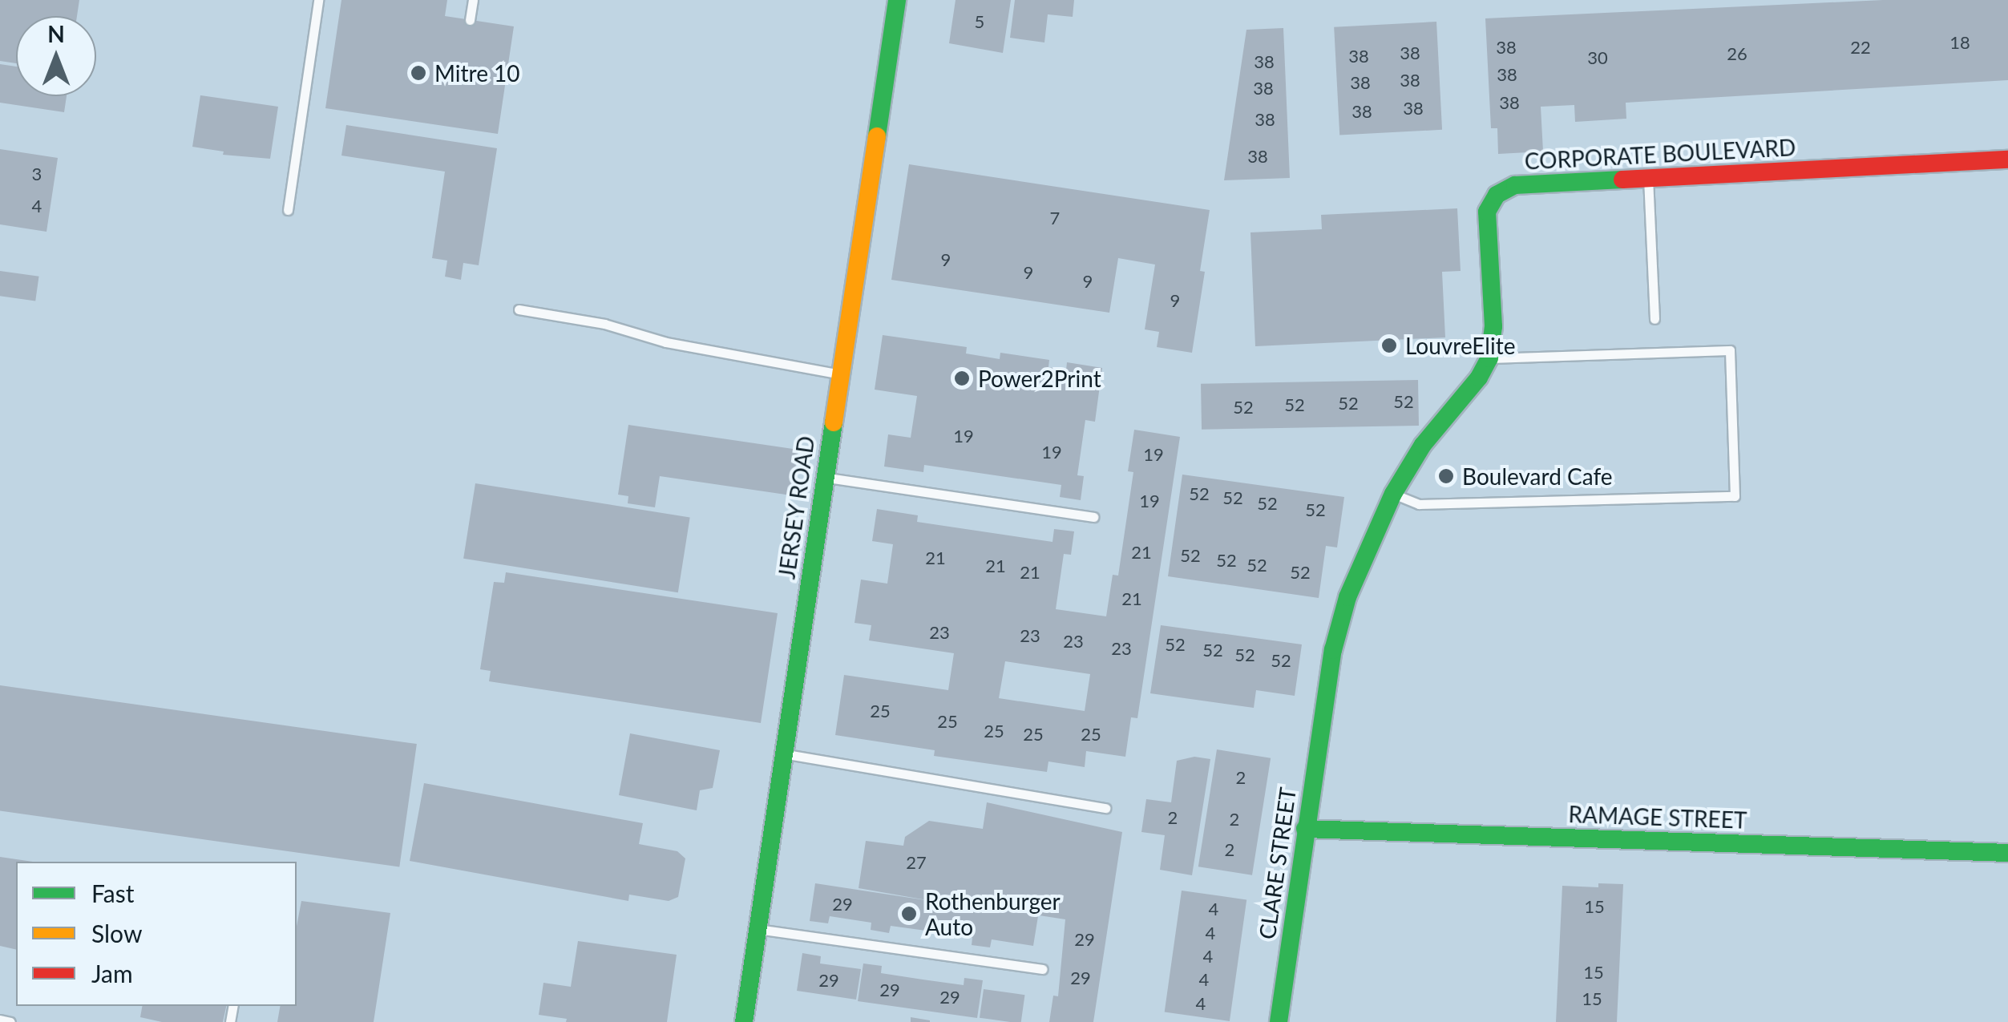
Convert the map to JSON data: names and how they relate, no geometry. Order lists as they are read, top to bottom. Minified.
{"streets":{"street":["CORPORATE BOULEVARD","JERSEY ROAD","RAMAGE STREET","CLARE STREET"]},"crossings":[["CORPORATE BOULEVARD","CLARE STREET"],["RAMAGE STREET","CLARE STREET"]],"places":["Mitre 10","LouvreElite","Power2Print","Boulevard Cafe","Rothenburger Auto"],"house_numbers":["5","18","38","22","38","26","38","30","38","38","38","38","38","38","38","38","38","38","3","4","7","9","9","9","9","52","52","52","52","19","19","19","52","52","19","52","52","21","52","21","52","52","21","21","52","21","23","23","23","52","23","52","52","52","25","25","25","25","25","2","2","2","2","27","29","15","4","4","29","4","15","29","4","29","29","29","15","4"],"legend":["Fast","Slow","Jam"],"north":"top"}
